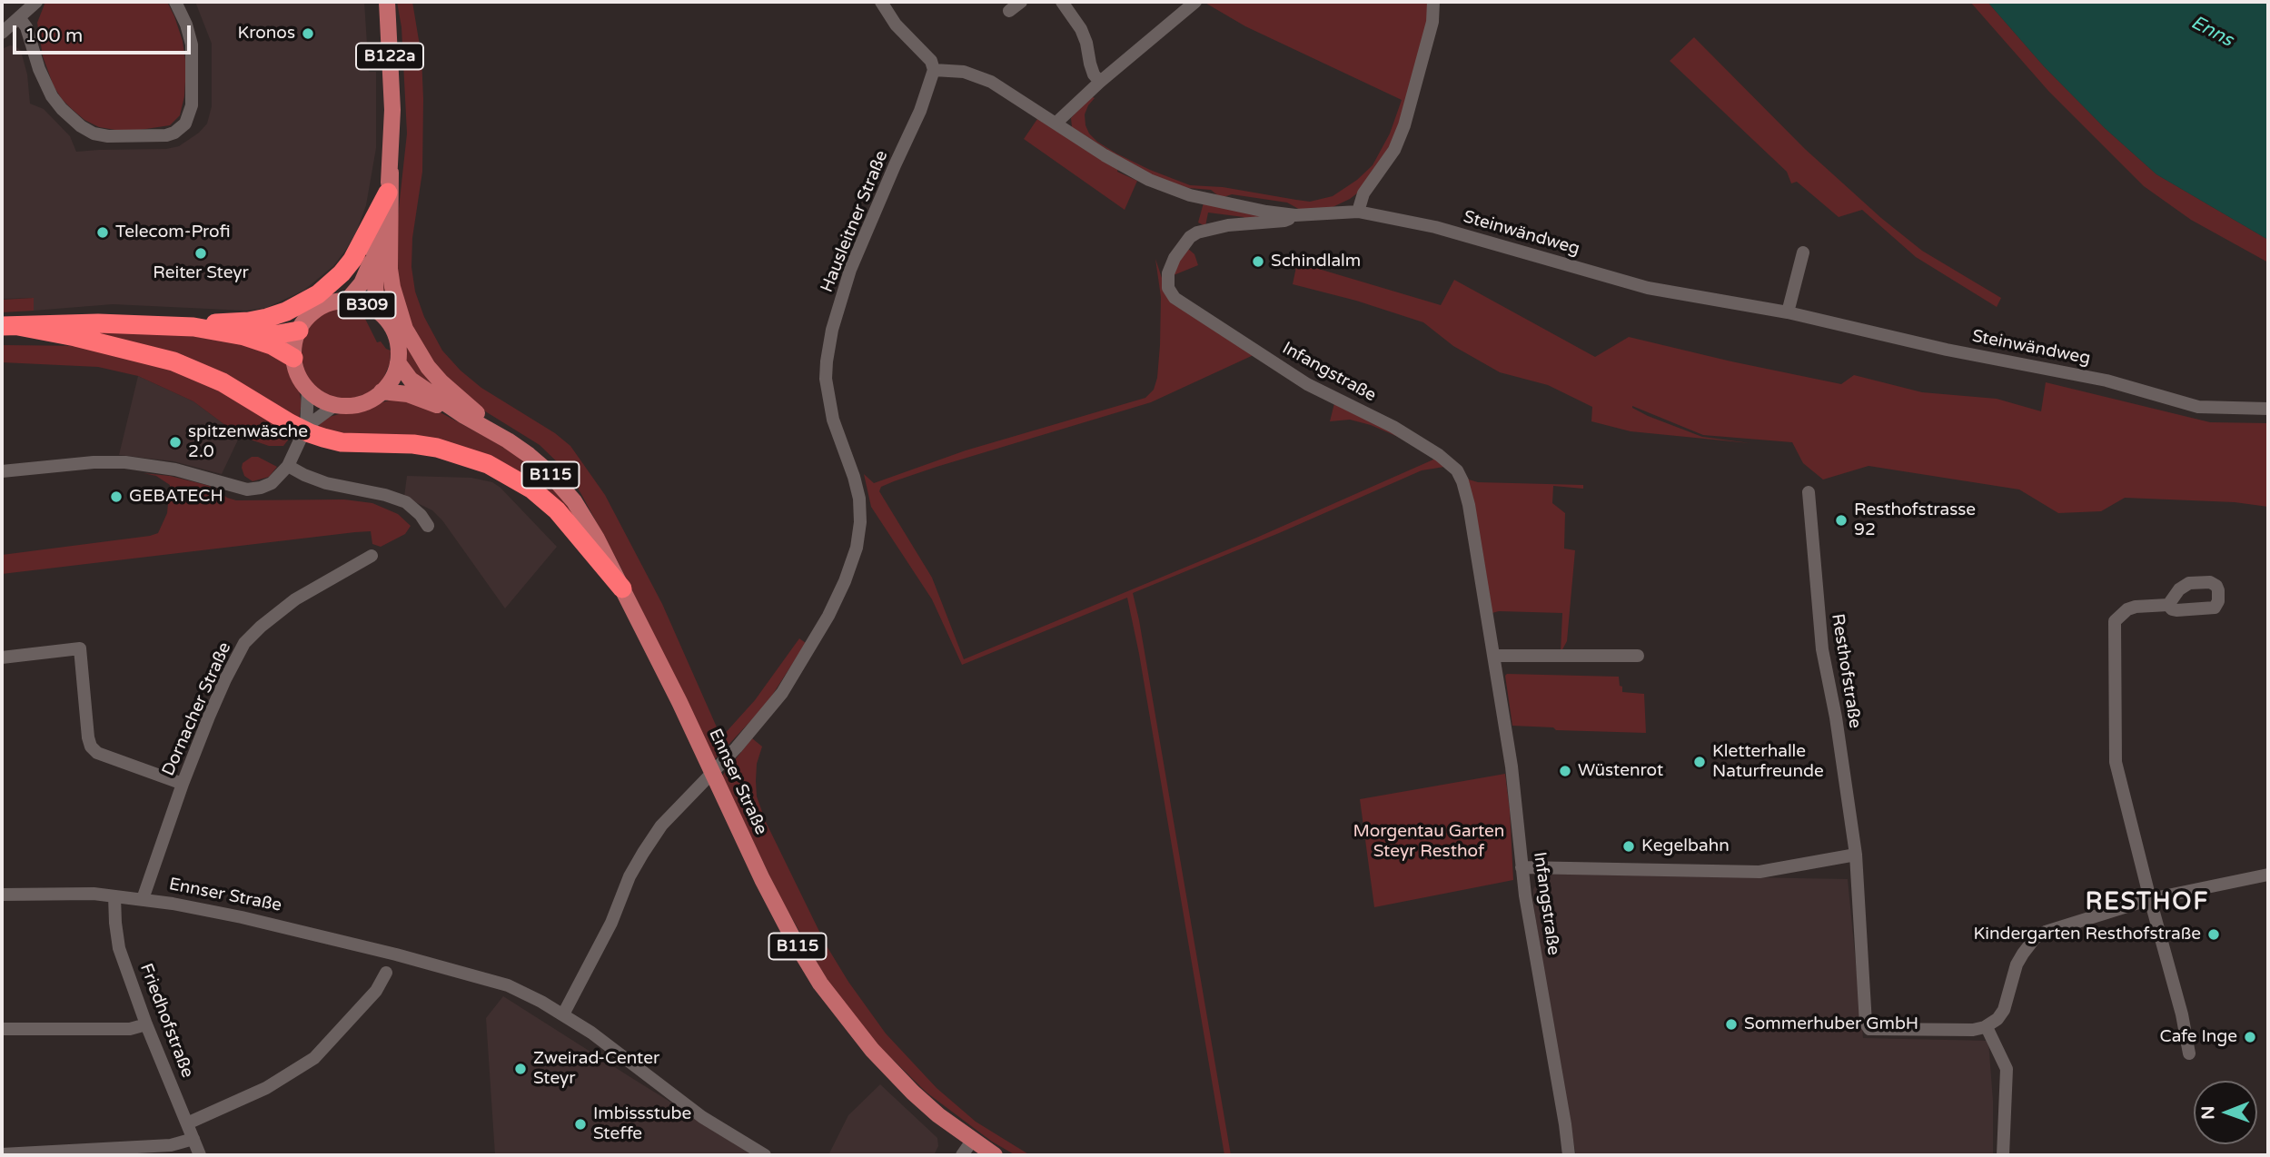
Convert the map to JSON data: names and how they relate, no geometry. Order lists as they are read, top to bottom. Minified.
{"streets":{"main road":["B122a","B309","B115","Ennser Straße"],"street":["Hausleitner Straße","Steinwändweg","Infangstraße","Resthofstraße","Dornacher Straße","Friedhofstraße"]},"crossings":[["B122a","B309"],["B122a","Ennser Straße"],["Hausleitner Straße","Steinwändweg"],["Hausleitner Straße","Ennser Straße"],["Steinwändweg","Infangstraße"],["B309","Ennser Straße"],["Dornacher Straße","Ennser Straße"],["Ennser Straße","Friedhofstraße"]],"districts":["RESTHOF"],"water":["Enns"],"parks":["Morgentau Garten Steyr Resthof"],"places":["Kronos","Telecom-Profi","Reiter Steyr","Schindlalm","spitzenwäsche 2.0","GEBATECH","Resthofstrasse 92","Kletterhalle Naturfreunde","Wüstenrot","Kegelbahn","Kindergarten Resthofstraße","Sommerhuber GmbH","Cafe Inge","Zweirad-Center Steyr","Imbissstube Steffe"],"scale_bar":"100 m","north":"left"}
